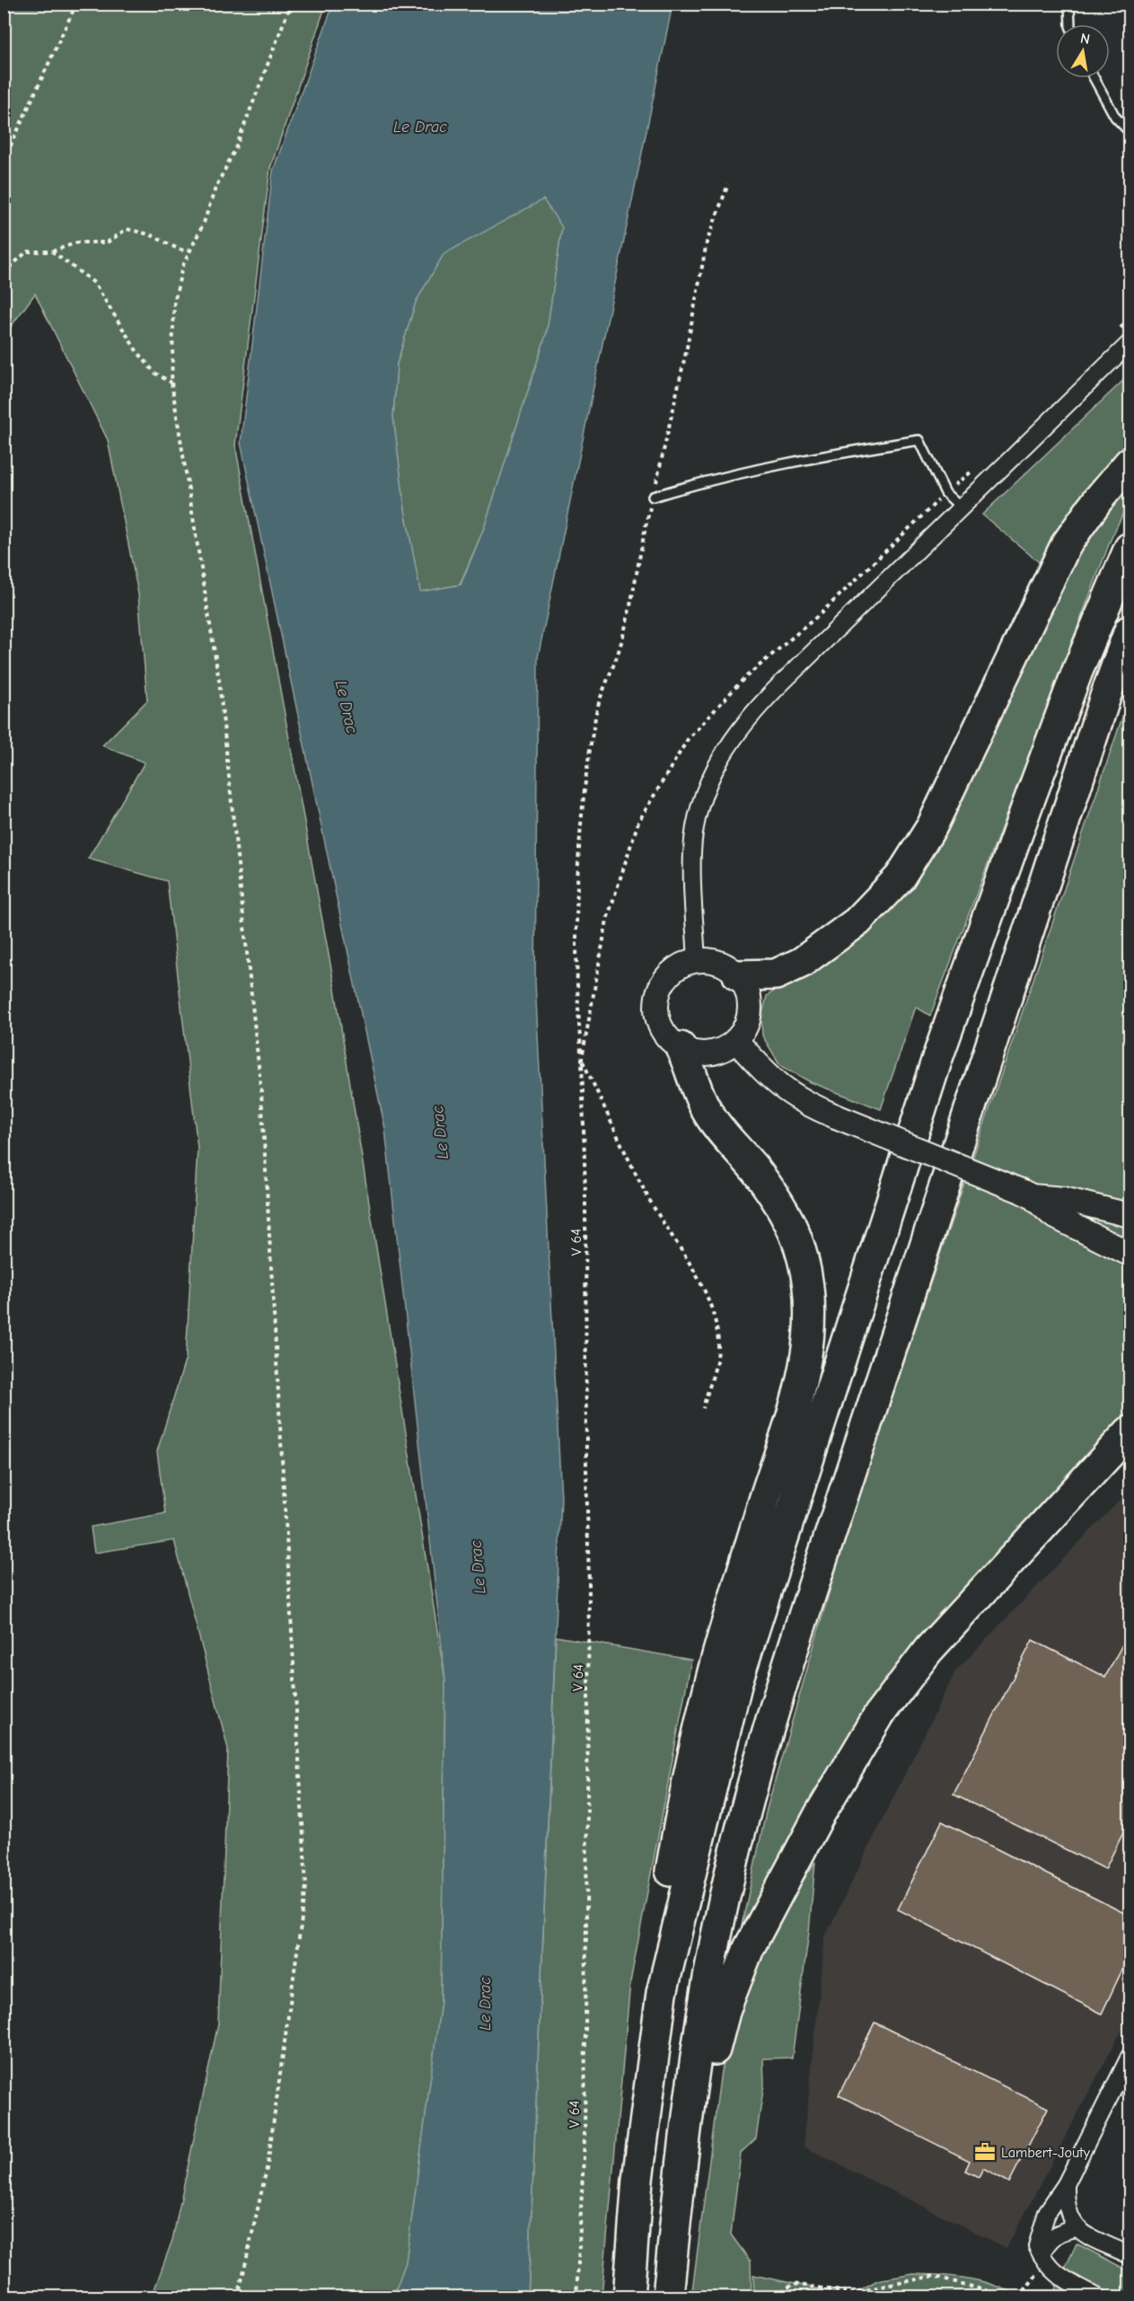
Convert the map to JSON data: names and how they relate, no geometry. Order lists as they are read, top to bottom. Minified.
{"streets":{"path":["V 64"]},"water":["Le Drac"],"places":{"office":["Lambert-Jouty"]},"north":"top"}
